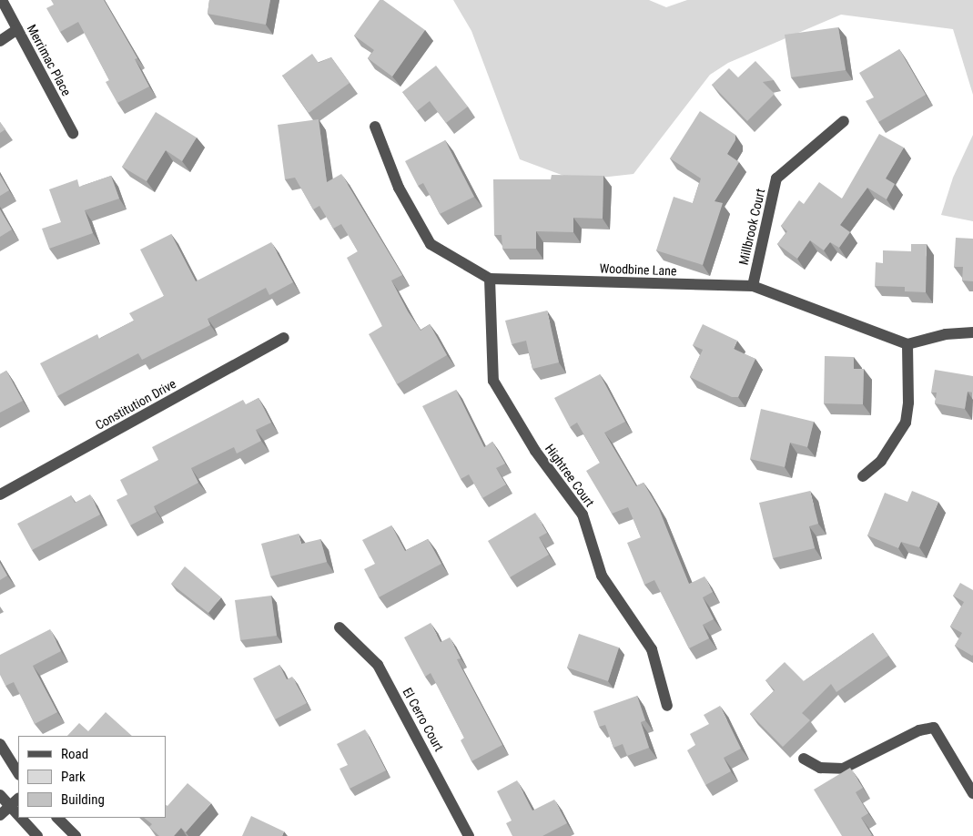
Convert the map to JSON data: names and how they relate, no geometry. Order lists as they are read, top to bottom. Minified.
{"streets":{"street":["Merrimac Place","Millbrook Court","Woodbine Lane","Constitution Drive","Hightree Court","El Cerro Court"]},"crossings":[["Millbrook Court","Woodbine Lane"],["Woodbine Lane","Hightree Court"]],"legend":["Road","Park","Building"]}
